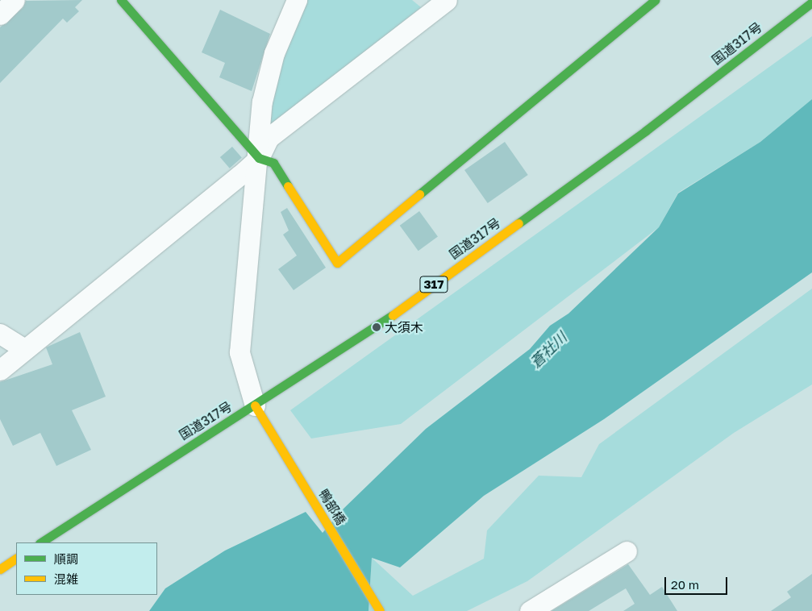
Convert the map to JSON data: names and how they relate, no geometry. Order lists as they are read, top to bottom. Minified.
{"streets":{"main road":["国道317号","317","鴨部橋"]},"crossings":[["国道317号","鴨部橋"]],"water":["蒼社川"],"places":["大須木"],"legend":["順調","混雑"],"scale_bar":"20 m"}
